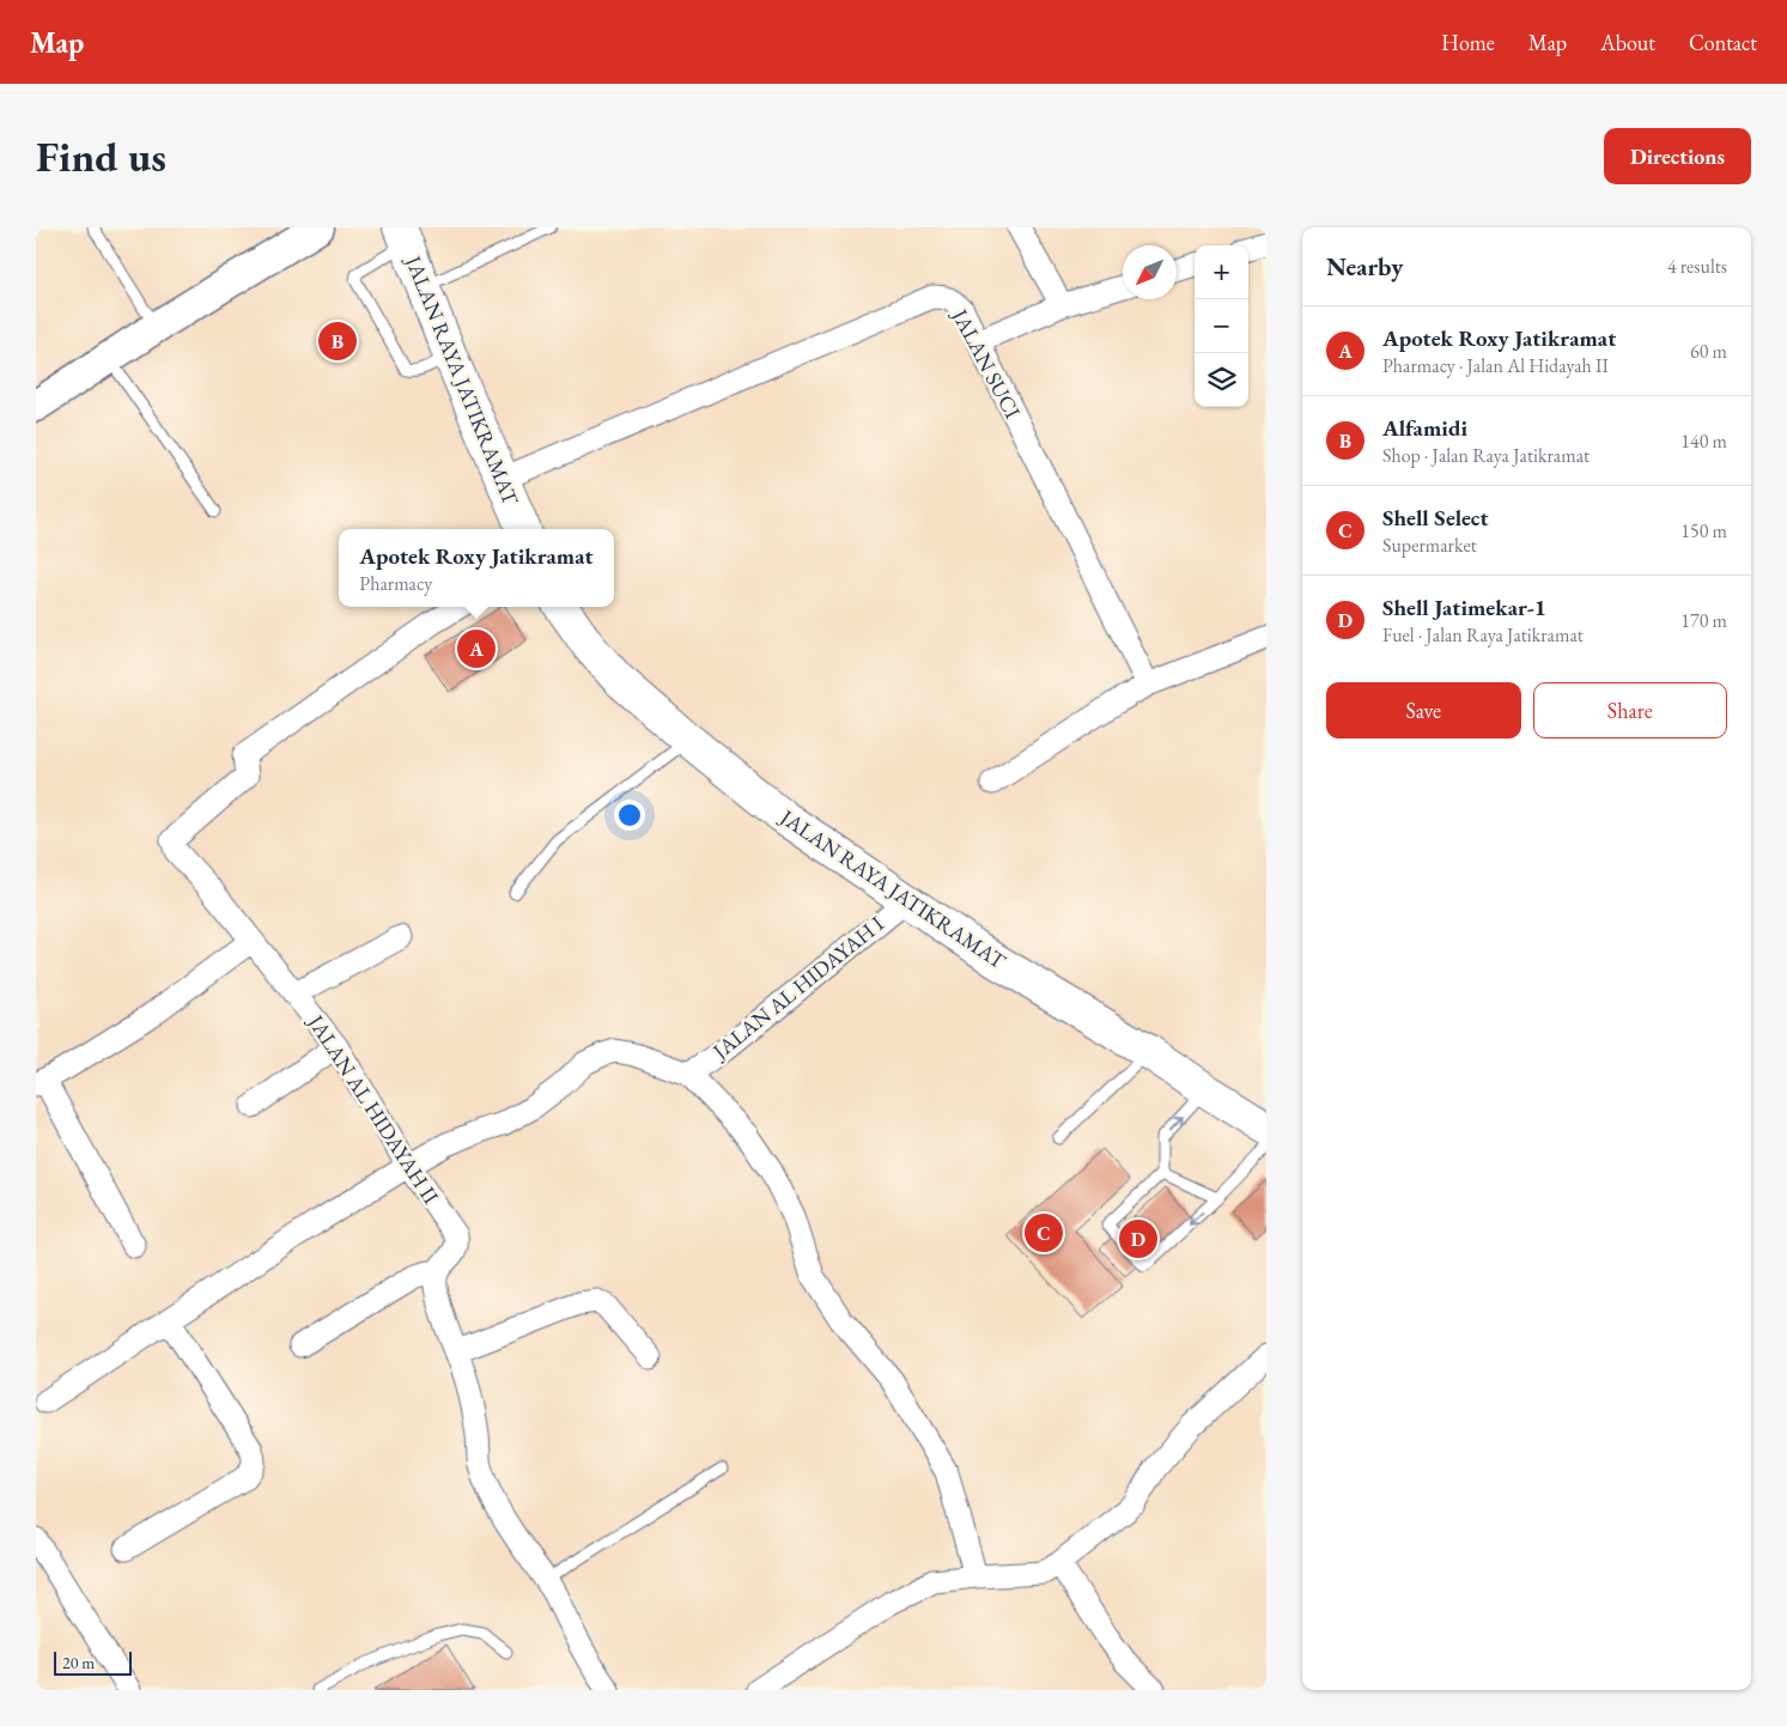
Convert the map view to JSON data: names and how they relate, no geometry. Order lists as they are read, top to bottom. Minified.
{"streets":{"main road":["JALAN RAYA JATIKRAMAT"],"street":["JALAN SUCI","JALAN AL HIDAYAH I","JALAN AL HIDAYAH II"]},"crossings":[["JALAN SUCI","JALAN RAYA JATIKRAMAT"],["JALAN RAYA JATIKRAMAT","JALAN AL HIDAYAH I"]],"scale_bar":"20 m","north":"bottom left","page":{"header":"Map","nav":["Home","Map","About","Contact"],"buttons":["Directions",["Save","Share"]],"title":"Find us","heading":["Nearby","4 results"],"map_buttons":["+","−"],"list":[{"mark":"A","name":"Apotek Roxy Jatikramat","note":"Pharmacy · Jalan Al Hidayah II","value":"60 m"},{"mark":"B","name":"Alfamidi","note":"Shop · Jalan Raya Jatikramat","value":"140 m"},{"mark":"C","name":"Shell Select","note":"Supermarket","value":"150 m"},{"mark":"D","name":"Shell Jatimekar-1","note":"Fuel · Jalan Raya Jatikramat","value":"170 m"}],"pins":["B","A","C","D"],"popup":["Apotek Roxy Jatikramat","Pharmacy"],"scale":"20 m"}}
